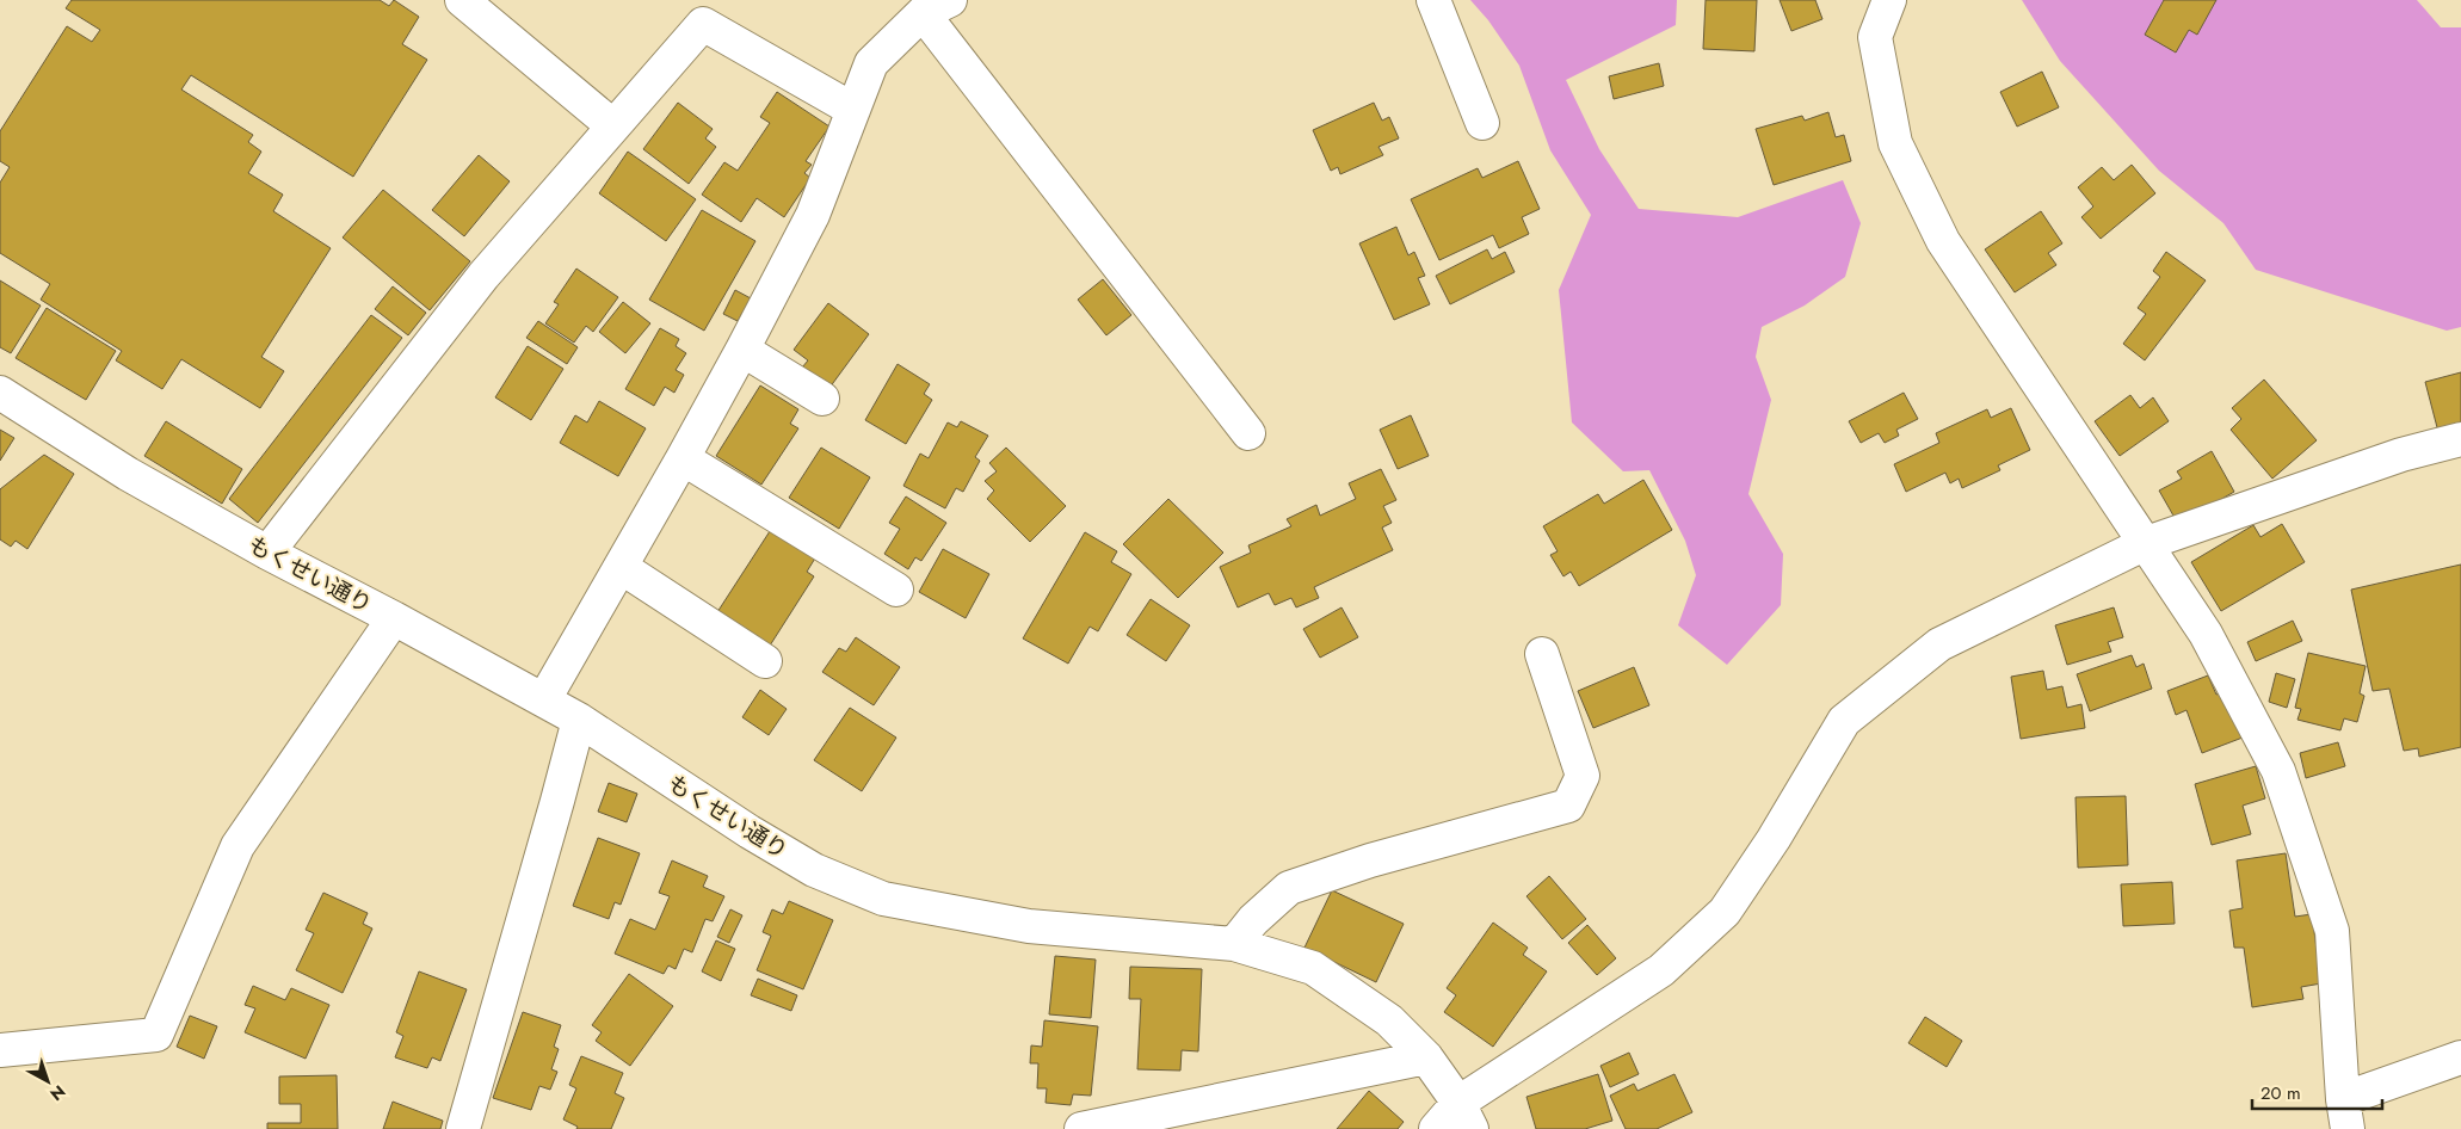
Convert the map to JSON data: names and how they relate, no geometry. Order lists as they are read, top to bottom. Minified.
{"streets":{"street":["もくせい通り"]},"scale_bar":"20 m","north":"bottom right"}
